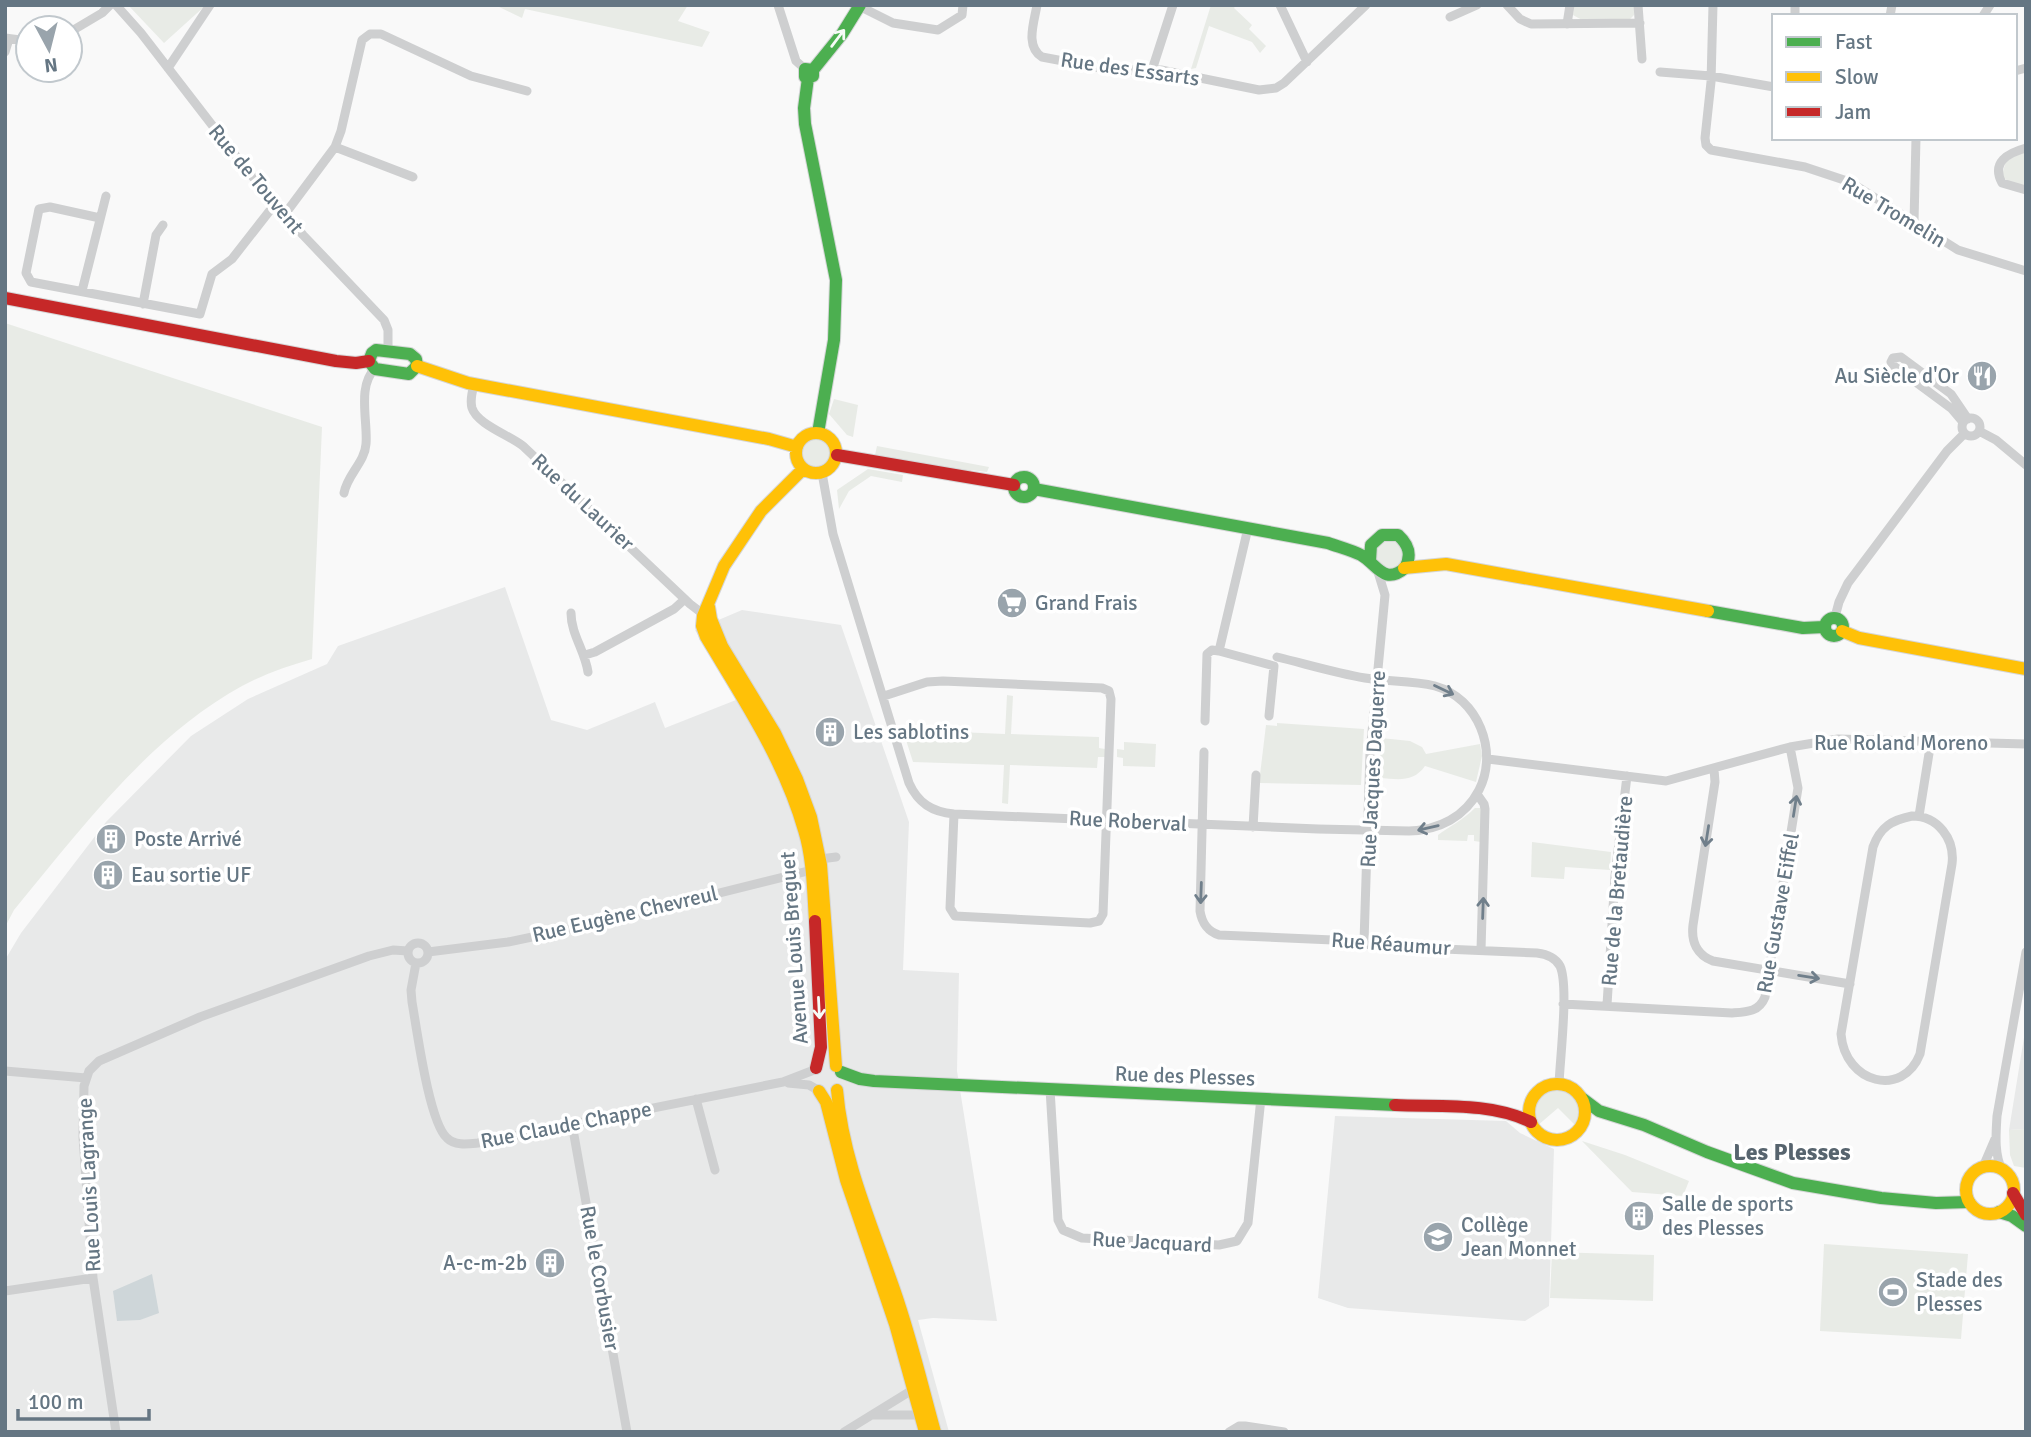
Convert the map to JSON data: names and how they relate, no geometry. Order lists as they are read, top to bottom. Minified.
{"streets":{"street":["Rue des Essarts","Rue de Touvent","Rue Tromelin","Rue du Laurier","Rue Roland Moreno","Rue Jacques Daguerre","Rue Roberval","Rue de la Bretaudière","Rue Gustave Eiffel","Rue Eugène Chevreul","Rue Réaumur","Avenue Louis Breguet","Rue des Plesses","Rue Claude Chappe","Rue Louis Lagrange","Rue Jacquard","Rue le Corbusier"]},"crossings":[["Rue du Laurier","Avenue Louis Breguet"],["Rue Roland Moreno","Rue Roberval"],["Rue Roland Moreno","Rue de la Bretaudière"],["Rue Roland Moreno","Rue Gustave Eiffel"],["Rue Jacques Daguerre","Rue Roberval"],["Rue Jacques Daguerre","Rue Réaumur"],["Rue Roberval","Rue Réaumur"],["Rue de la Bretaudière","Rue Gustave Eiffel"],["Rue Gustave Eiffel","Rue Réaumur"],["Rue Eugène Chevreul","Avenue Louis Breguet"],["Rue Eugène Chevreul","Rue Claude Chappe"],["Rue Eugène Chevreul","Rue Louis Lagrange"],["Rue Réaumur","Rue des Plesses"],["Avenue Louis Breguet","Rue des Plesses"],["Avenue Louis Breguet","Rue Claude Chappe"],["Rue des Plesses","Rue Claude Chappe"],["Rue des Plesses","Rue Jacquard"],["Rue Claude Chappe","Rue Louis Lagrange"],["Rue Claude Chappe","Rue le Corbusier"]],"one_way":["Rue Gustave Eiffel"],"districts":["Les Plesses"],"places":{"restaurant":["Au Siècle d'Or"],"supermarket":["Grand Frais"],"building":["Les sablotins","Poste Arrivé","Eau sortie UF","Salle de sports des Plesses","A-c-m-2b"],"school or university":["Collège Jean Monnet"],"sports":["Stade des Plesses"]},"legend":["Fast","Slow","Jam"],"scale_bar":"100 m","north":"bottom"}
